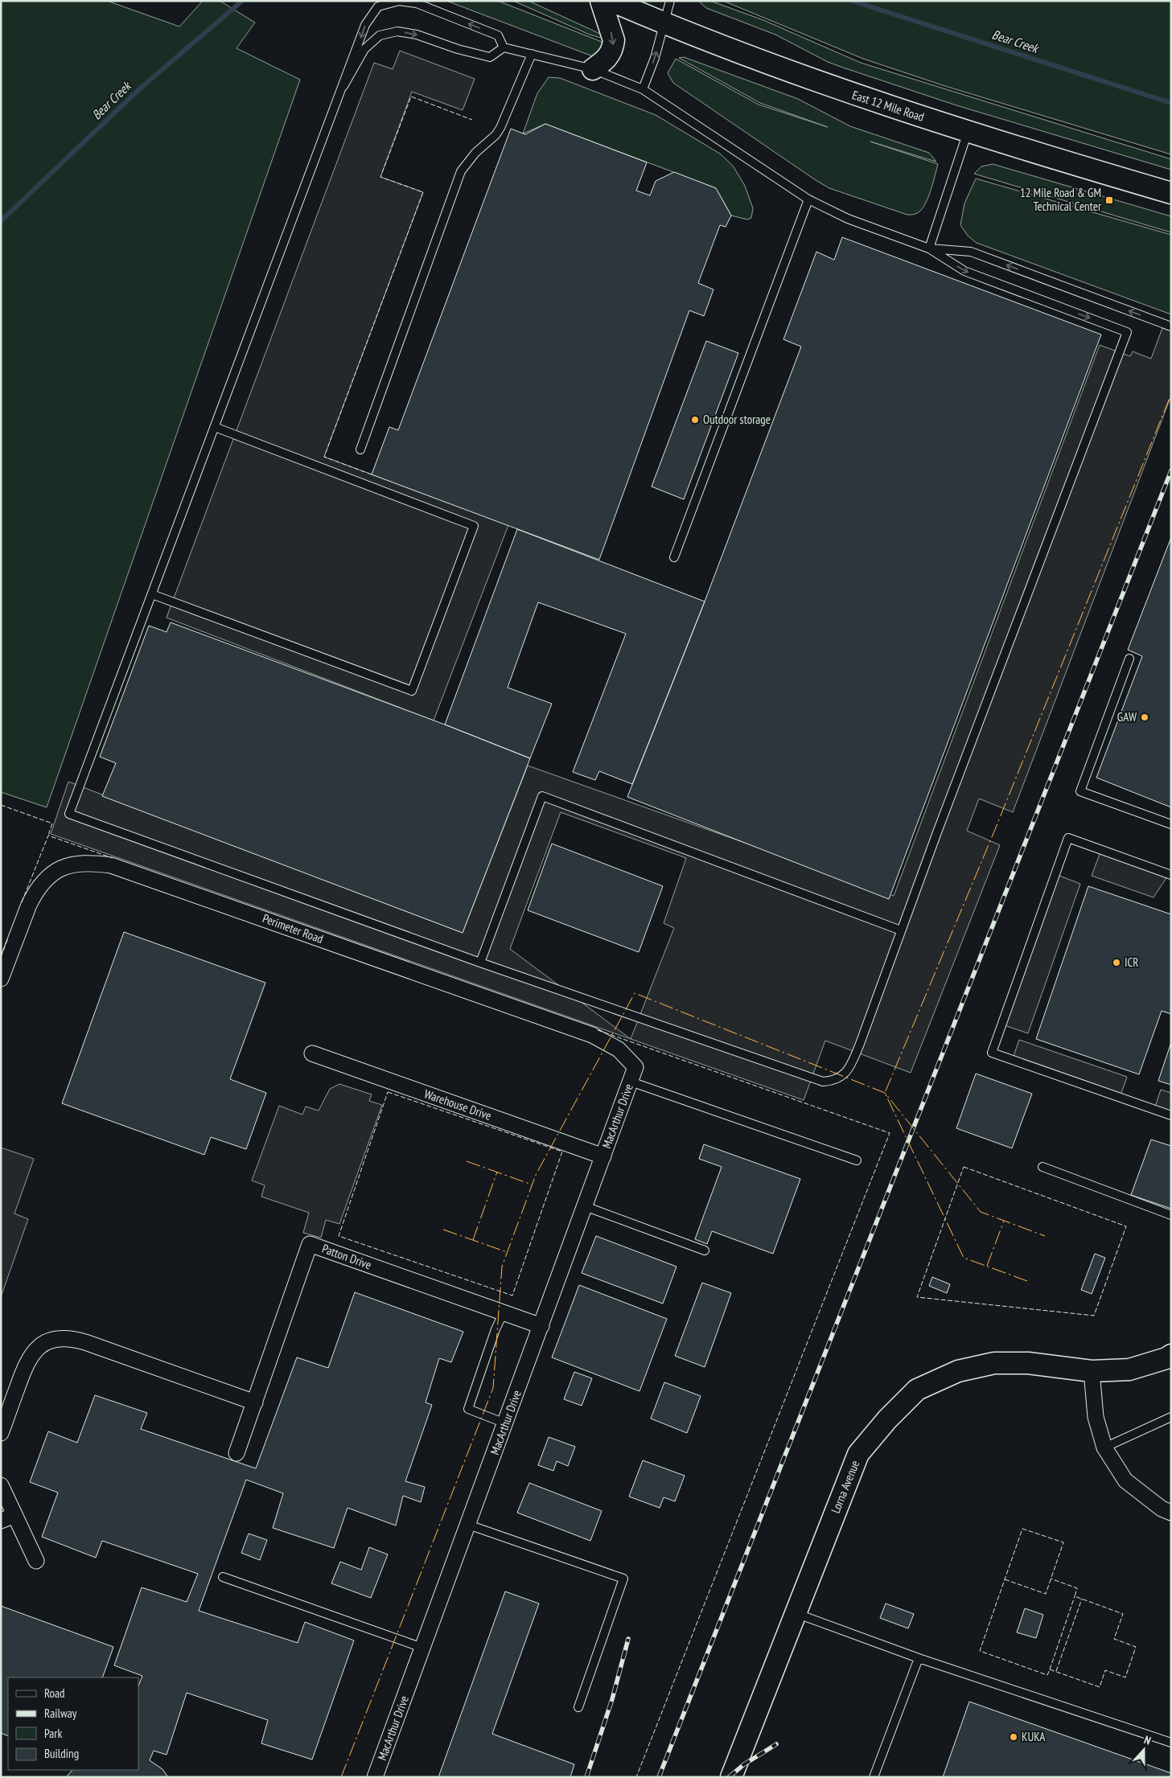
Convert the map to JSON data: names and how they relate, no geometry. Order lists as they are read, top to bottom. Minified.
{"streets":{"street":["East 12 Mile Road","Perimeter Road","Warehouse Drive","MacArthur Drive","Patton Drive","Lorna Avenue"]},"crossings":[["Perimeter Road","MacArthur Drive"],["Warehouse Drive","MacArthur Drive"],["MacArthur Drive","Patton Drive"]],"water":["Bear Creek"],"places":{"transit":["12 Mile Road & GM Technical Center"],"other":["Outdoor storage","GAW","ICR","KUKA"]},"legend":["Road","Railway","Park","Building"],"north":"top"}
